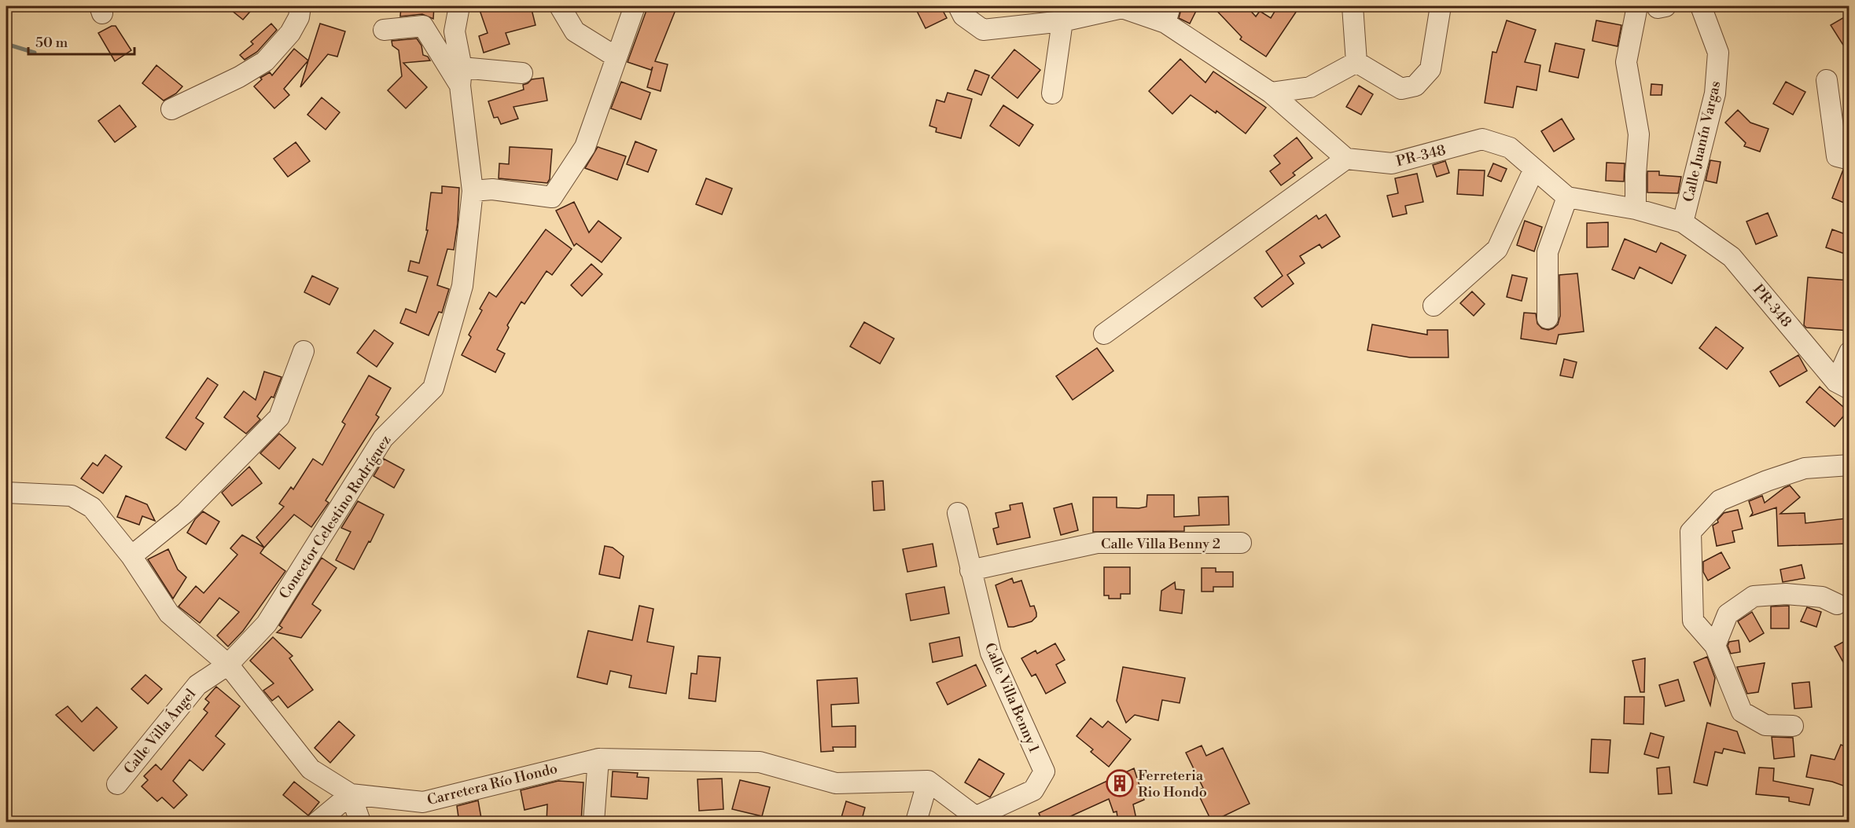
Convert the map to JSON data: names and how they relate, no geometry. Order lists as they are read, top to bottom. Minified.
{"streets":{"street":["Calle Juanín Vargas","PR-348","Conector Celestino Rodríguez","Calle Villa Benny 2","Calle Villa Benny 1","Calle Villa Ángel","Carretera Río Hondo"]},"crossings":[["Calle Juanín Vargas","PR-348"],["Conector Celestino Rodríguez","Calle Villa Ángel"],["Conector Celestino Rodríguez","Carretera Río Hondo"],["Calle Villa Benny 2","Calle Villa Benny 1"],["Calle Villa Ángel","Carretera Río Hondo"]],"places":{"building":["Ferreteria Rio Hondo"]},"scale_bar":"50 m"}
